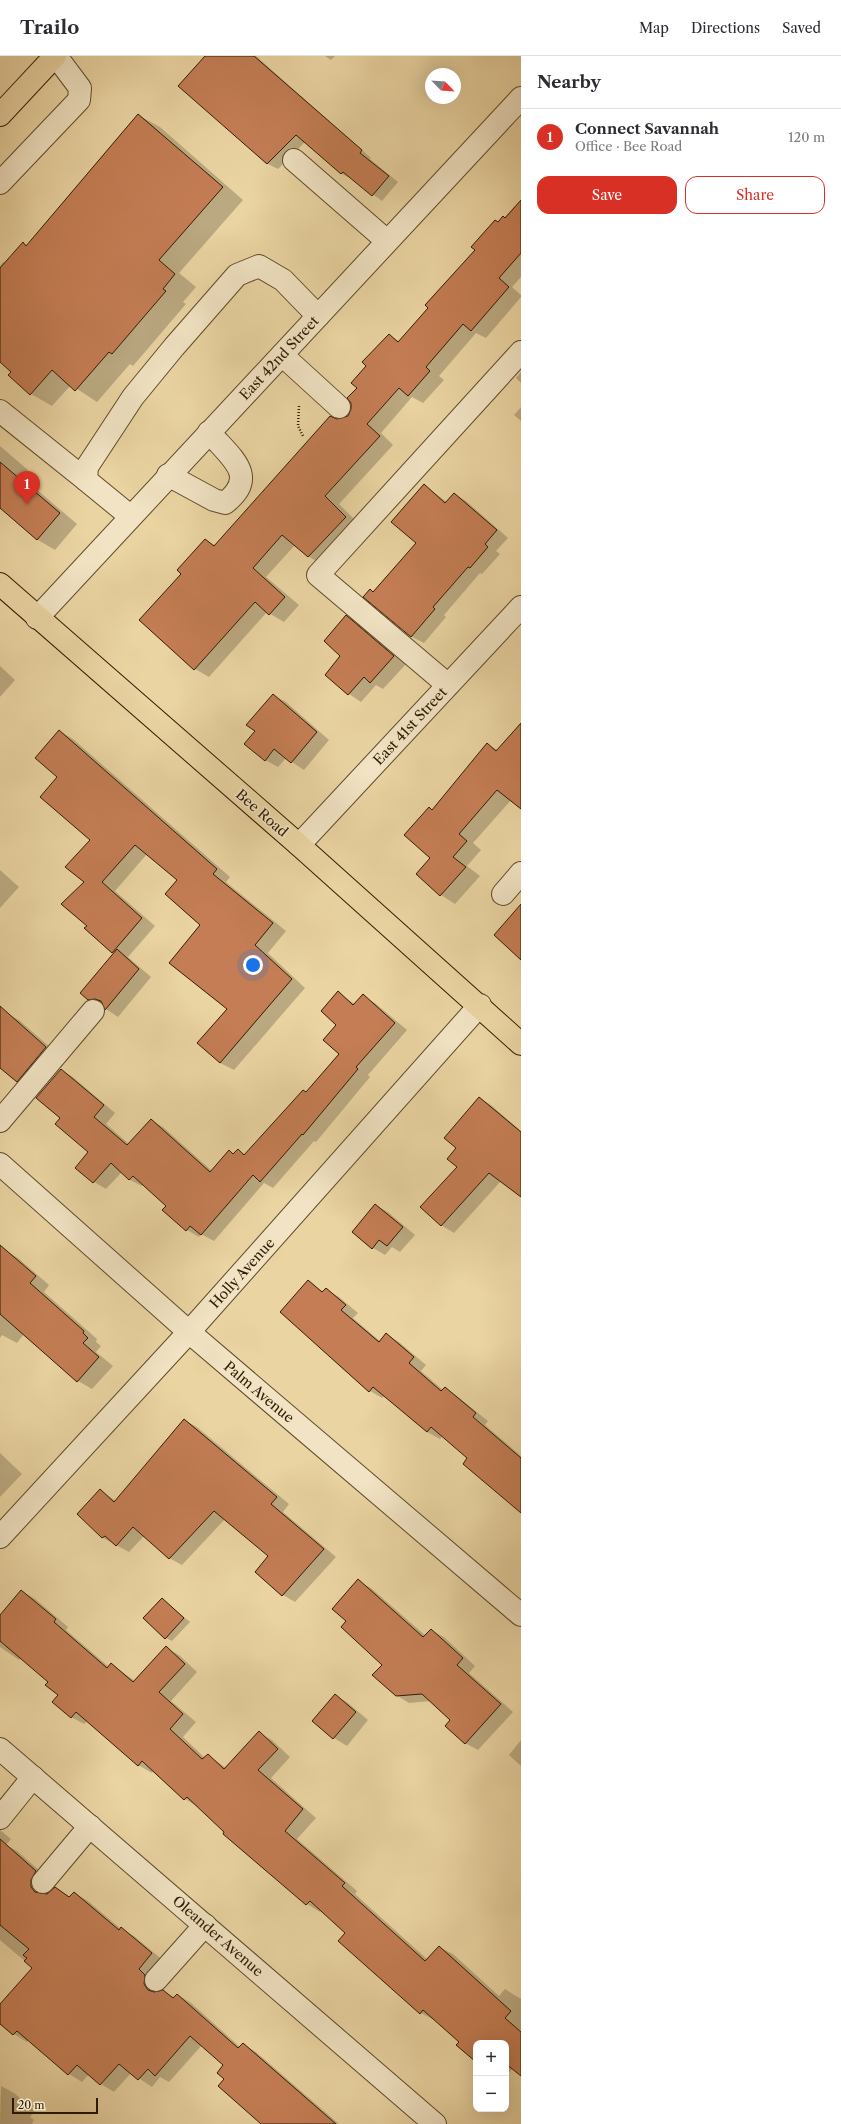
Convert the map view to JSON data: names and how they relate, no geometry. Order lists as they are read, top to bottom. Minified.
{"streets":{"main road":["Bee Road"],"street":["East 42nd Street","East 41st Street","Holly Avenue","Palm Avenue","Oleander Avenue"]},"crossings":[["East 42nd Street","Bee Road"],["East 41st Street","Bee Road"],["Bee Road","Holly Avenue"],["Holly Avenue","Palm Avenue"]],"scale_bar":"20 m","north":"bottom right","page":{"header":"Trailo","nav":["Map","Directions","Saved"],"heading":"Nearby","list":[{"mark":"1","name":"Connect Savannah","note":"Office · Bee Road","value":"120 m"}],"buttons":["Save","Share"],"pins":"1","map_buttons":["+","−"],"scale":"20 m"}}
